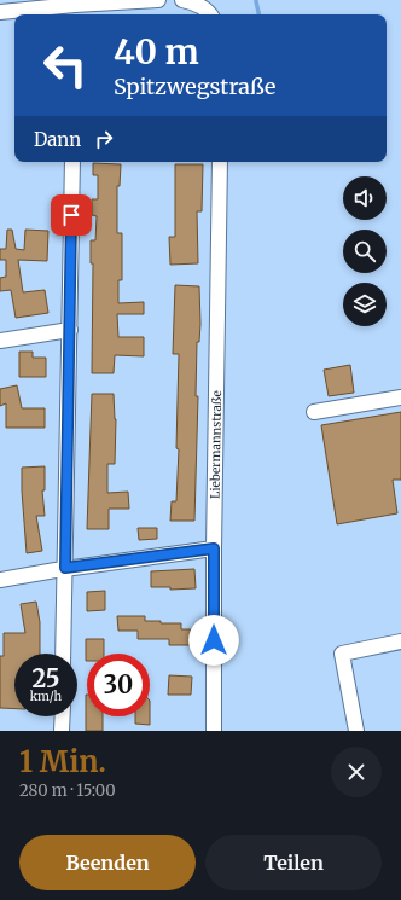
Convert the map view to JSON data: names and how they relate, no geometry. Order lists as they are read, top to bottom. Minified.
{"streets":{"street":["Liebermannstraße"]},"page":{"turn":["40 m","Spitzwegstraße"],"then":"Dann","speed":"25 km/h","limit":"30","heading":["1 Min.","280 m · 15:00"],"buttons":["Beenden","Teilen"]}}
